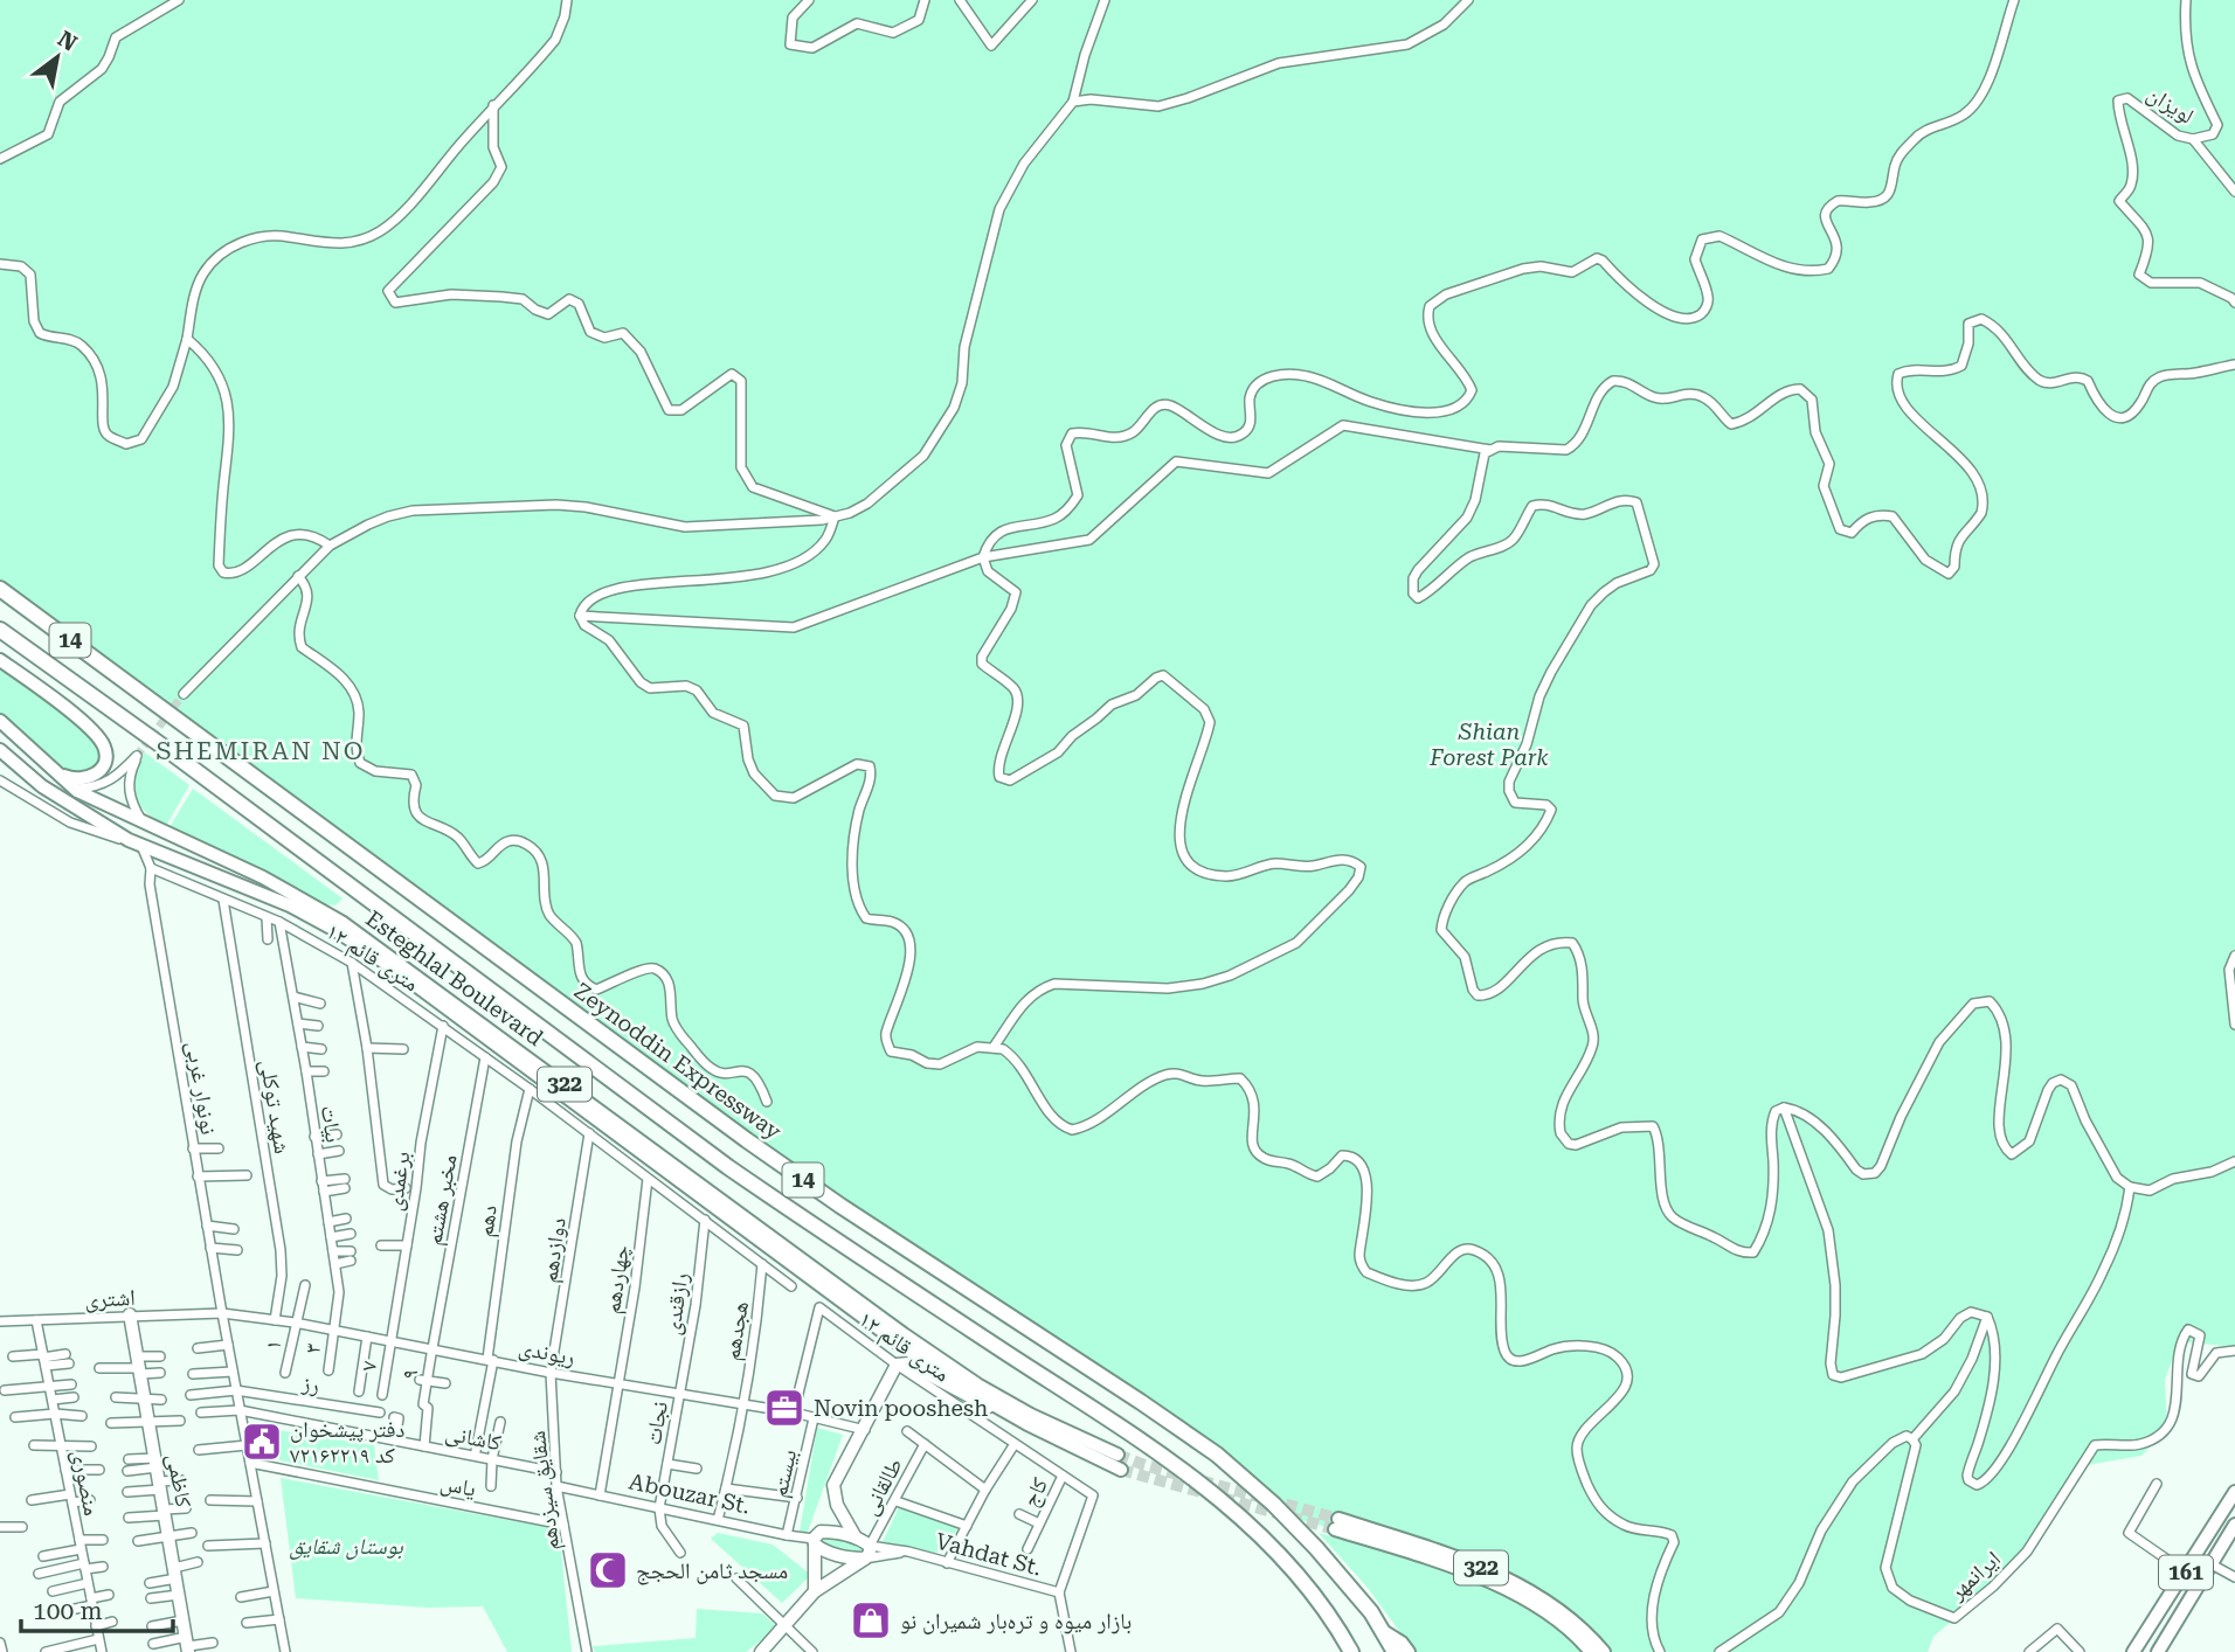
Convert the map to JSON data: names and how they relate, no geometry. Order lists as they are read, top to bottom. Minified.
{"streets":{"highway":["14","Zeynoddin Expressway"],"main road":["Esteghlal Boulevard","322","کاظمی","Abouzar St.","161"],"street":["لویزان","۱۲ متری قائم","نونوار غربی","شهید توکلی","بیات","برغمدی","مخبر هشتم","دهم","دوازدهم","چهاردهم","اشتری","رازقندی","هجدهم","۱","۳","ریوندی","۷","۹","رز","نجات","کاشانی","بیستم","منصوری","یاس","طالقانی","شقایق سیزدهم","کاج","Vahdat St.","ایرانمهر"]},"crossings":[["۱۲ متری قائم","نونوار غربی"],["۱۲ متری قائم","شهید توکلی"],["۱۲ متری قائم","بیات"],["۱۲ متری قائم","برغمدی"],["۱۲ متری قائم","مخبر هشتم"],["۱۲ متری قائم","دهم"],["۱۲ متری قائم","دوازدهم"],["۱۲ متری قائم","چهاردهم"],["۱۲ متری قائم","رازقندی"],["۱۲ متری قائم","هجدهم"],["۱۲ متری قائم","ریوندی"],["۱۲ متری قائم","کاج"],["۱۲ متری قائم","Vahdat St."],["Esteghlal Boulevard","نونوار غربی"],["نونوار غربی","اشتری"],["نونوار غربی","ریوندی"],["نونوار غربی","رز"],["نونوار غربی","کاشانی"],["نونوار غربی","یاس"],["شهید توکلی","ریوندی"],["بیات","۳"],["بیات","ریوندی"],["برغمدی","ریوندی"],["برغمدی","۷"],["مخبر هشتم","ریوندی"],["مخبر هشتم","۹"],["دهم","ریوندی"],["دوازدهم","ریوندی"],["دوازدهم","شقایق سیزدهم"],["چهاردهم","ریوندی"],["چهاردهم","Abouzar St."],["اشتری","ریوندی"],["اشتری","کاظمی"],["اشتری","منصوری"],["رازقندی","ریوندی"],["رازقندی","نجات"],["هجدهم","ریوندی"],["هجدهم","Abouzar St."],["۱","ریوندی"],["۳","ریوندی"],["ریوندی","۷"],["ریوندی","۹"],["ریوندی","نجات"],["ریوندی","بیستم"],["ریوندی","شقایق سیزدهم"],["۹","کاشانی"],["نجات","Abouzar St."],["کاشانی","شقایق سیزدهم"],["بیستم","Abouzar St."],["یاس","شقایق سیزدهم"],["طالقانی","Abouzar St."],["طالقانی","Vahdat St."],["شقایق سیزدهم","Abouzar St."],["Abouzar St.","Vahdat St."]],"districts":["SHEMIRAN NO"],"parks":["Shian Forest Park","بوستان شقایق"],"places":{"office":["Novin pooshesh"],"public building":["دفتر پیشخوان کد ۷۲۱۶۲۲۱۹"],"mosque":["مسجد ثامن الحجج"],"shop":["بازار میوه و تره‌بار شمیران نو"]},"scale_bar":"100 m","north":"top right"}
